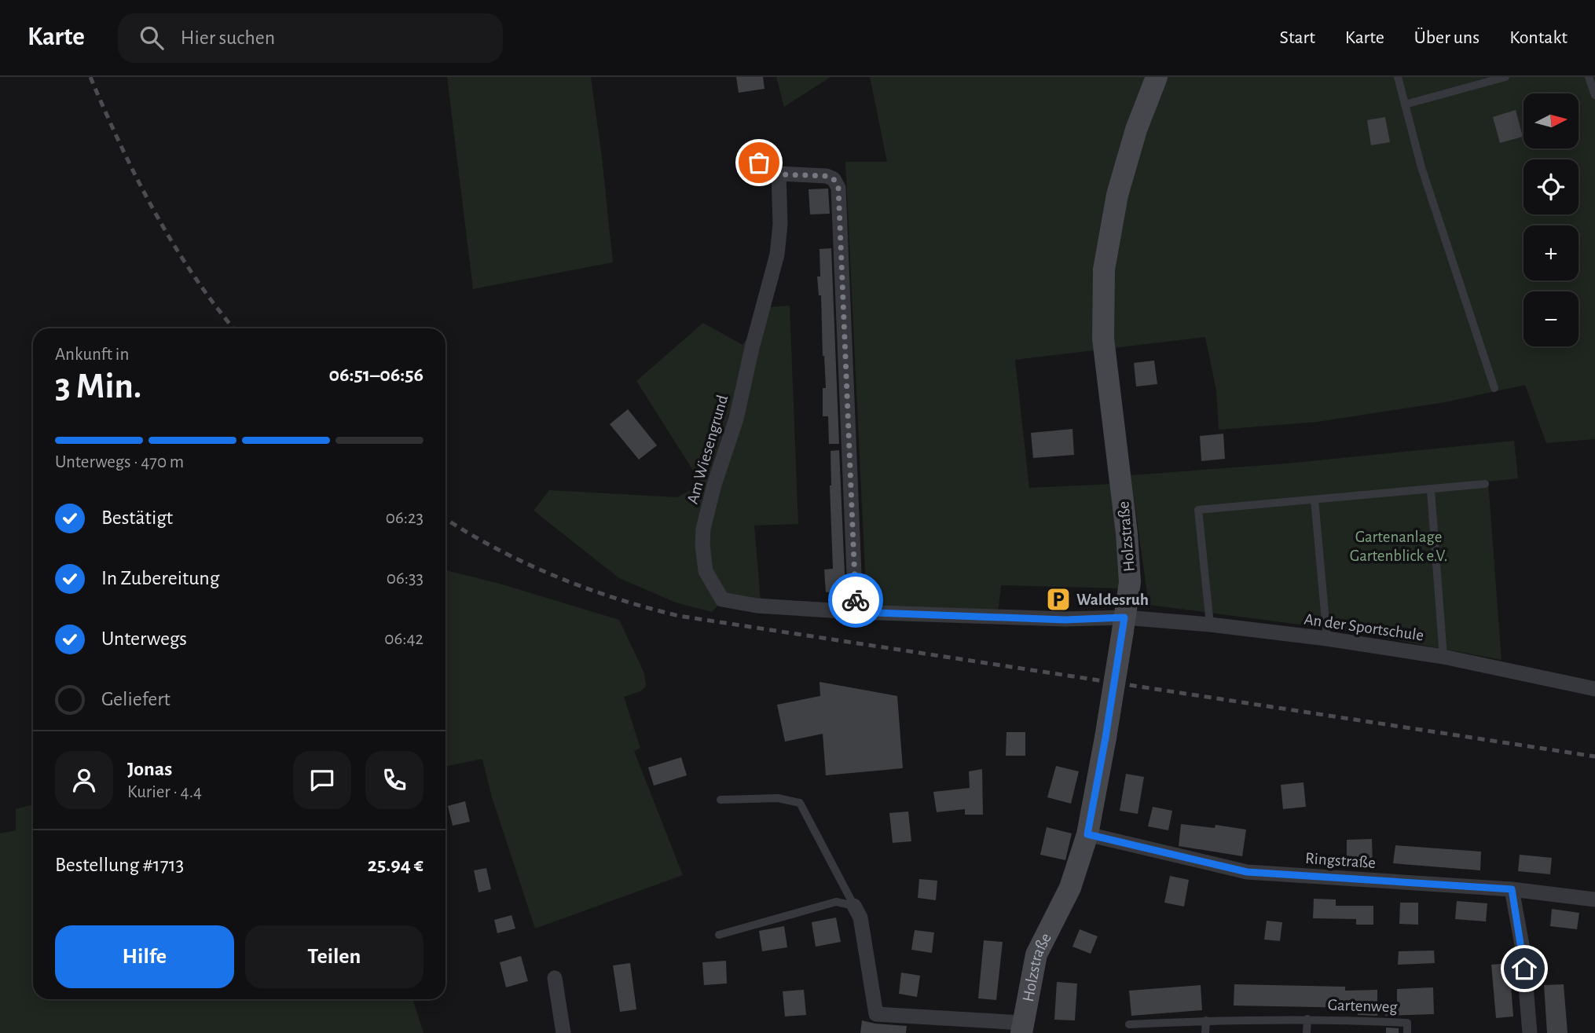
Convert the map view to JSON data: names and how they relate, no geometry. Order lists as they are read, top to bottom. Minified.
{"streets":{"street":["Am Wiesengrund","Holzstraße","An der Sportschule","Ringstraße"],"lane":["Gartenweg"]},"crossings":[["Am Wiesengrund","Holzstraße"],["Am Wiesengrund","An der Sportschule"],["Holzstraße","An der Sportschule"],["Holzstraße","Ringstraße"]],"parks":["Gartenanlage Gartenblick e.V."],"places":{"parking":["Waldesruh"]},"north":"right","page":{"header":"Karte","search":"Hier suchen","nav":["Start","Karte","Über uns","Kontakt"],"map_buttons":["+","−"],"heading":["3 Min.","Ankunft in","06:51–06:56"],"panel":["Jonas","Kurier · 4.4","Bestellung #1713","25.94 €"],"bar":"Unterwegs · 470 m","list":[["Bestätigt","06:23"],["In Zubereitung","06:33"],["Unterwegs","06:42"],"Geliefert"],"buttons":["Hilfe","Teilen"]}}
